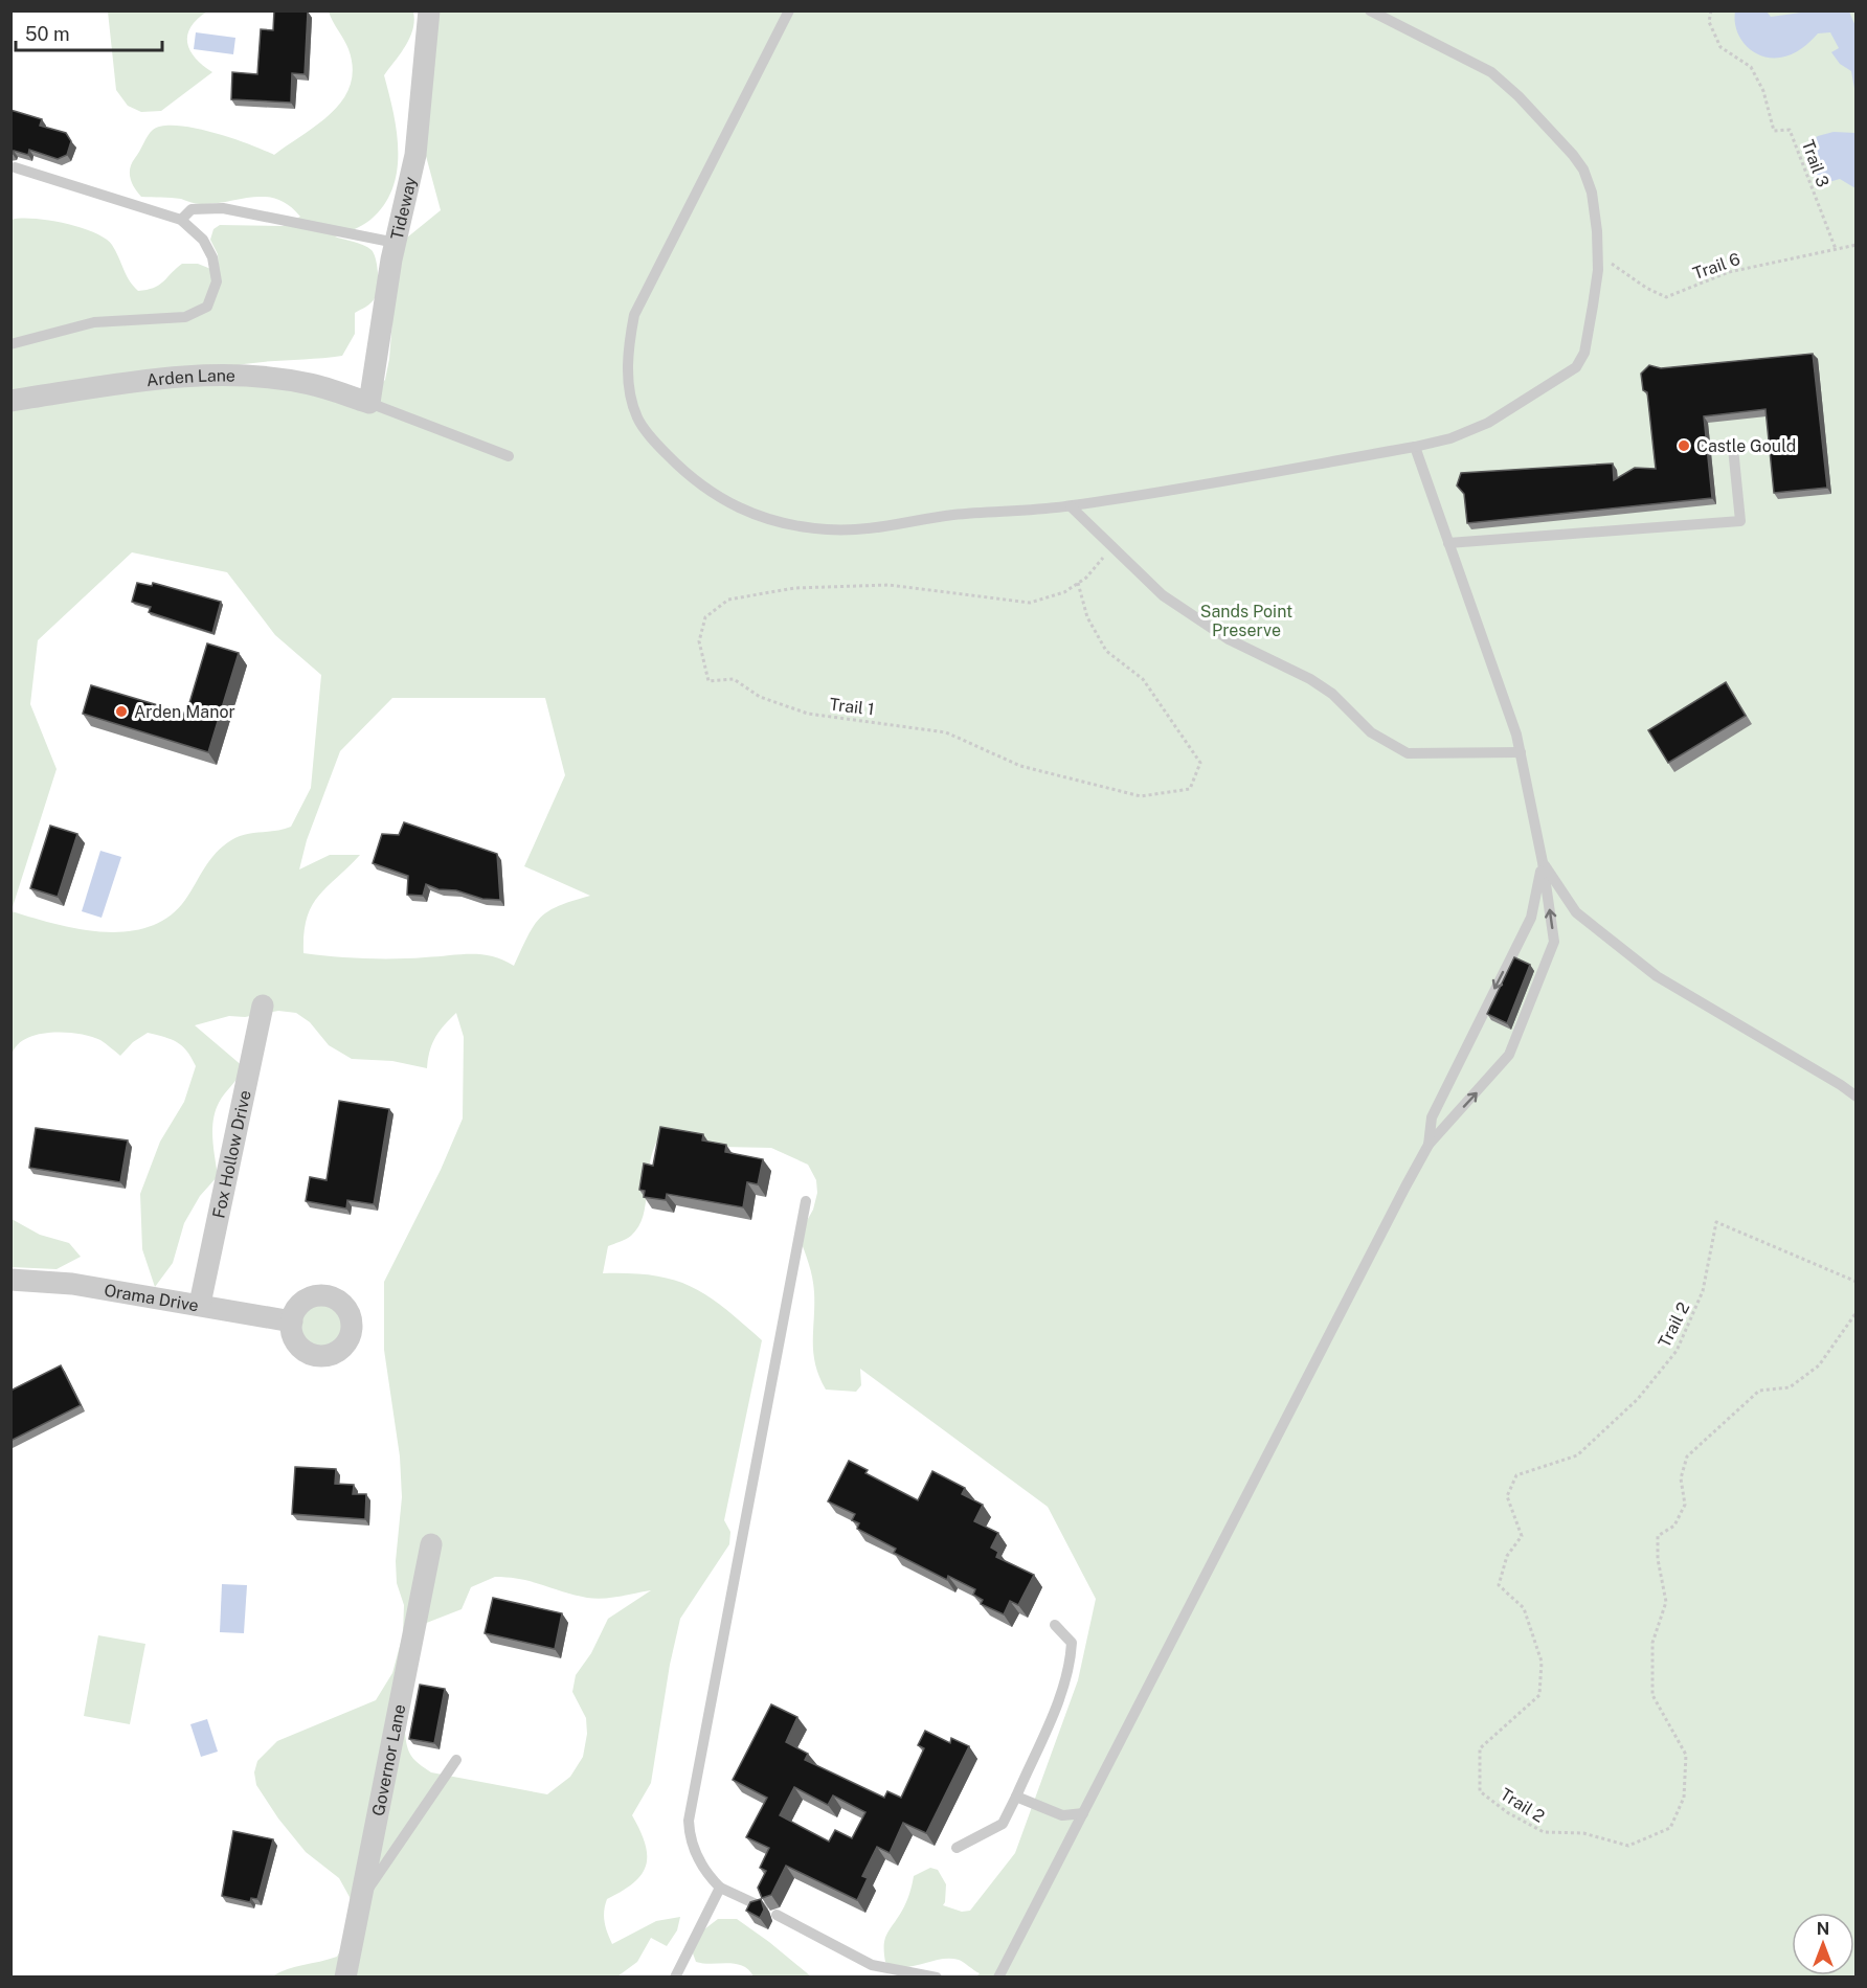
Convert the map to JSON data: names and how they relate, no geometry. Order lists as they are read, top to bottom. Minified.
{"streets":{"street":["Tideway","Arden Lane","Fox Hollow Drive","Orama Drive","Governor Lane"],"path":["Trail 3","Trail 6","Trail 1","Trail 2"]},"crossings":[["Trail 3","Trail 6"],["Tideway","Arden Lane"],["Fox Hollow Drive","Orama Drive"]],"parks":["Sands Point Preserve"],"places":["Castle Gould","Arden Manor"],"scale_bar":"50 m","north":"top"}
